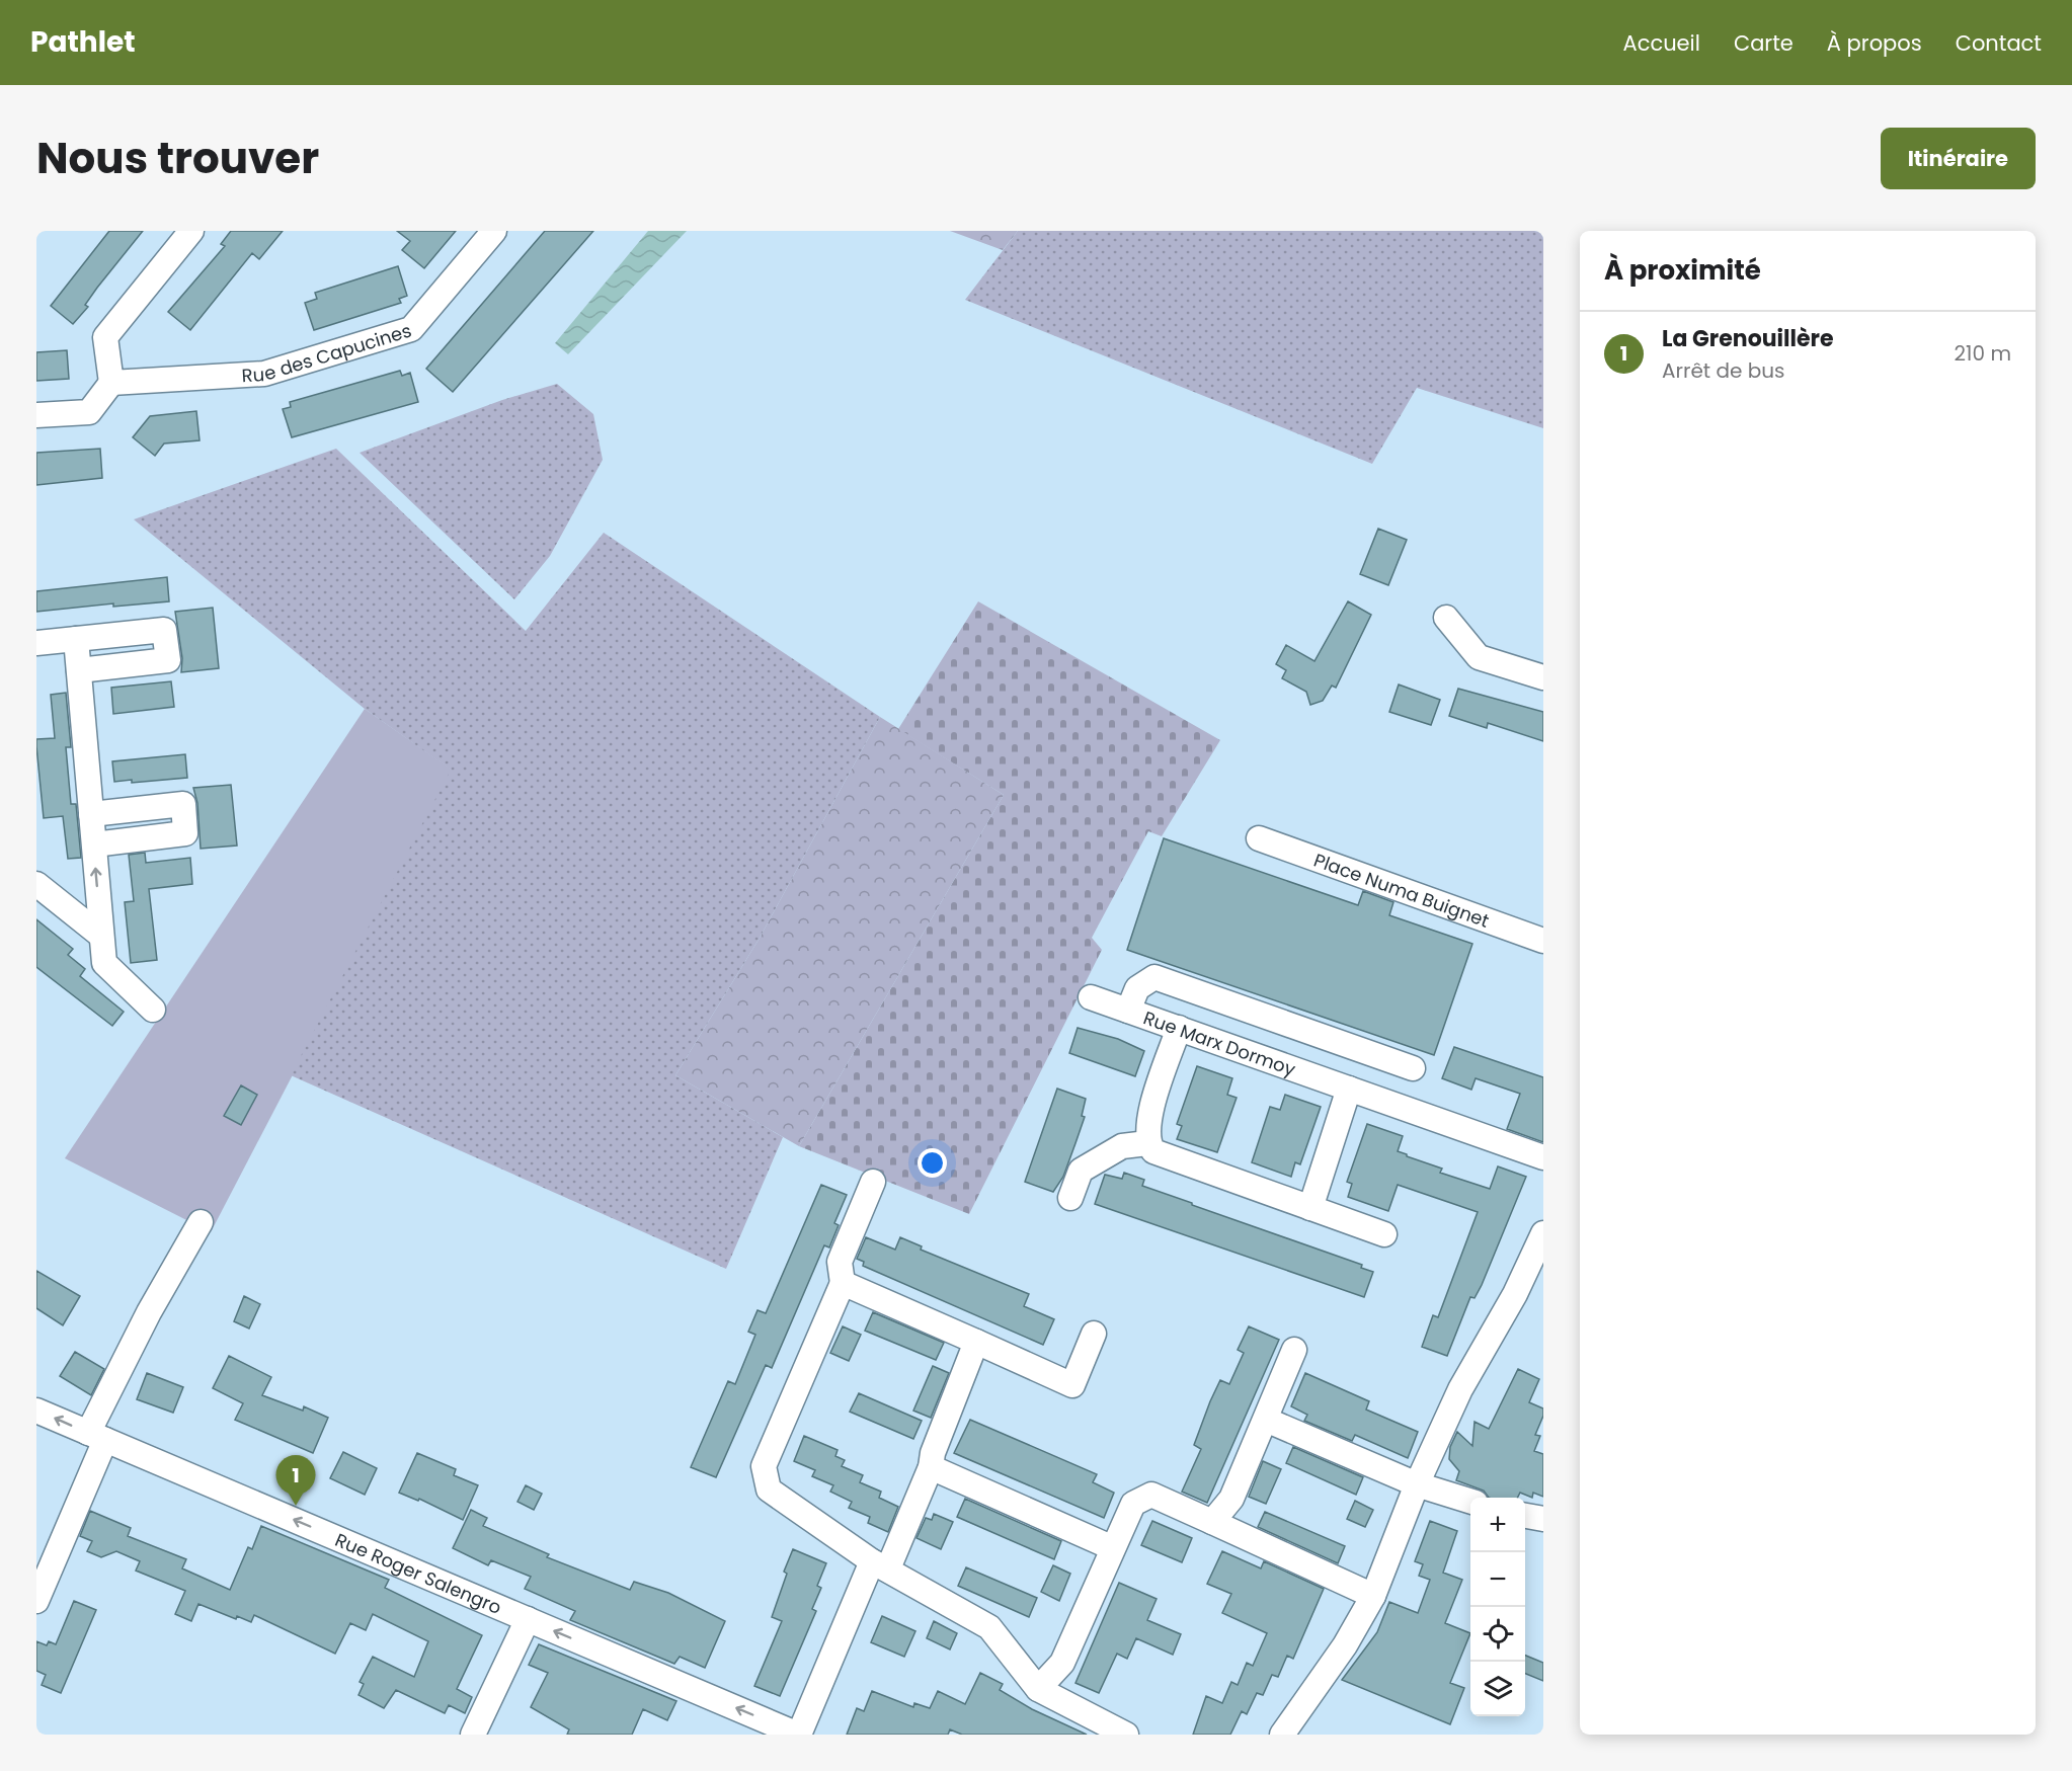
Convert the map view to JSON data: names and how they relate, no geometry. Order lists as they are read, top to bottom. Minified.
{"streets":{"street":["Rue des Capucines","Place Numa Buignet","Rue Marx Dormoy","Rue Roger Salengro"]},"one_way":["Rue Roger Salengro"],"page":{"header":"Pathlet","nav":["Accueil","Carte","À propos","Contact"],"title":"Nous trouver","buttons":"Itinéraire","heading":"À proximité","list":[{"mark":"1","name":"La Grenouillère","note":"Arrêt de bus","value":"210 m"}],"pins":"1","map_buttons":["+","−"]}}
